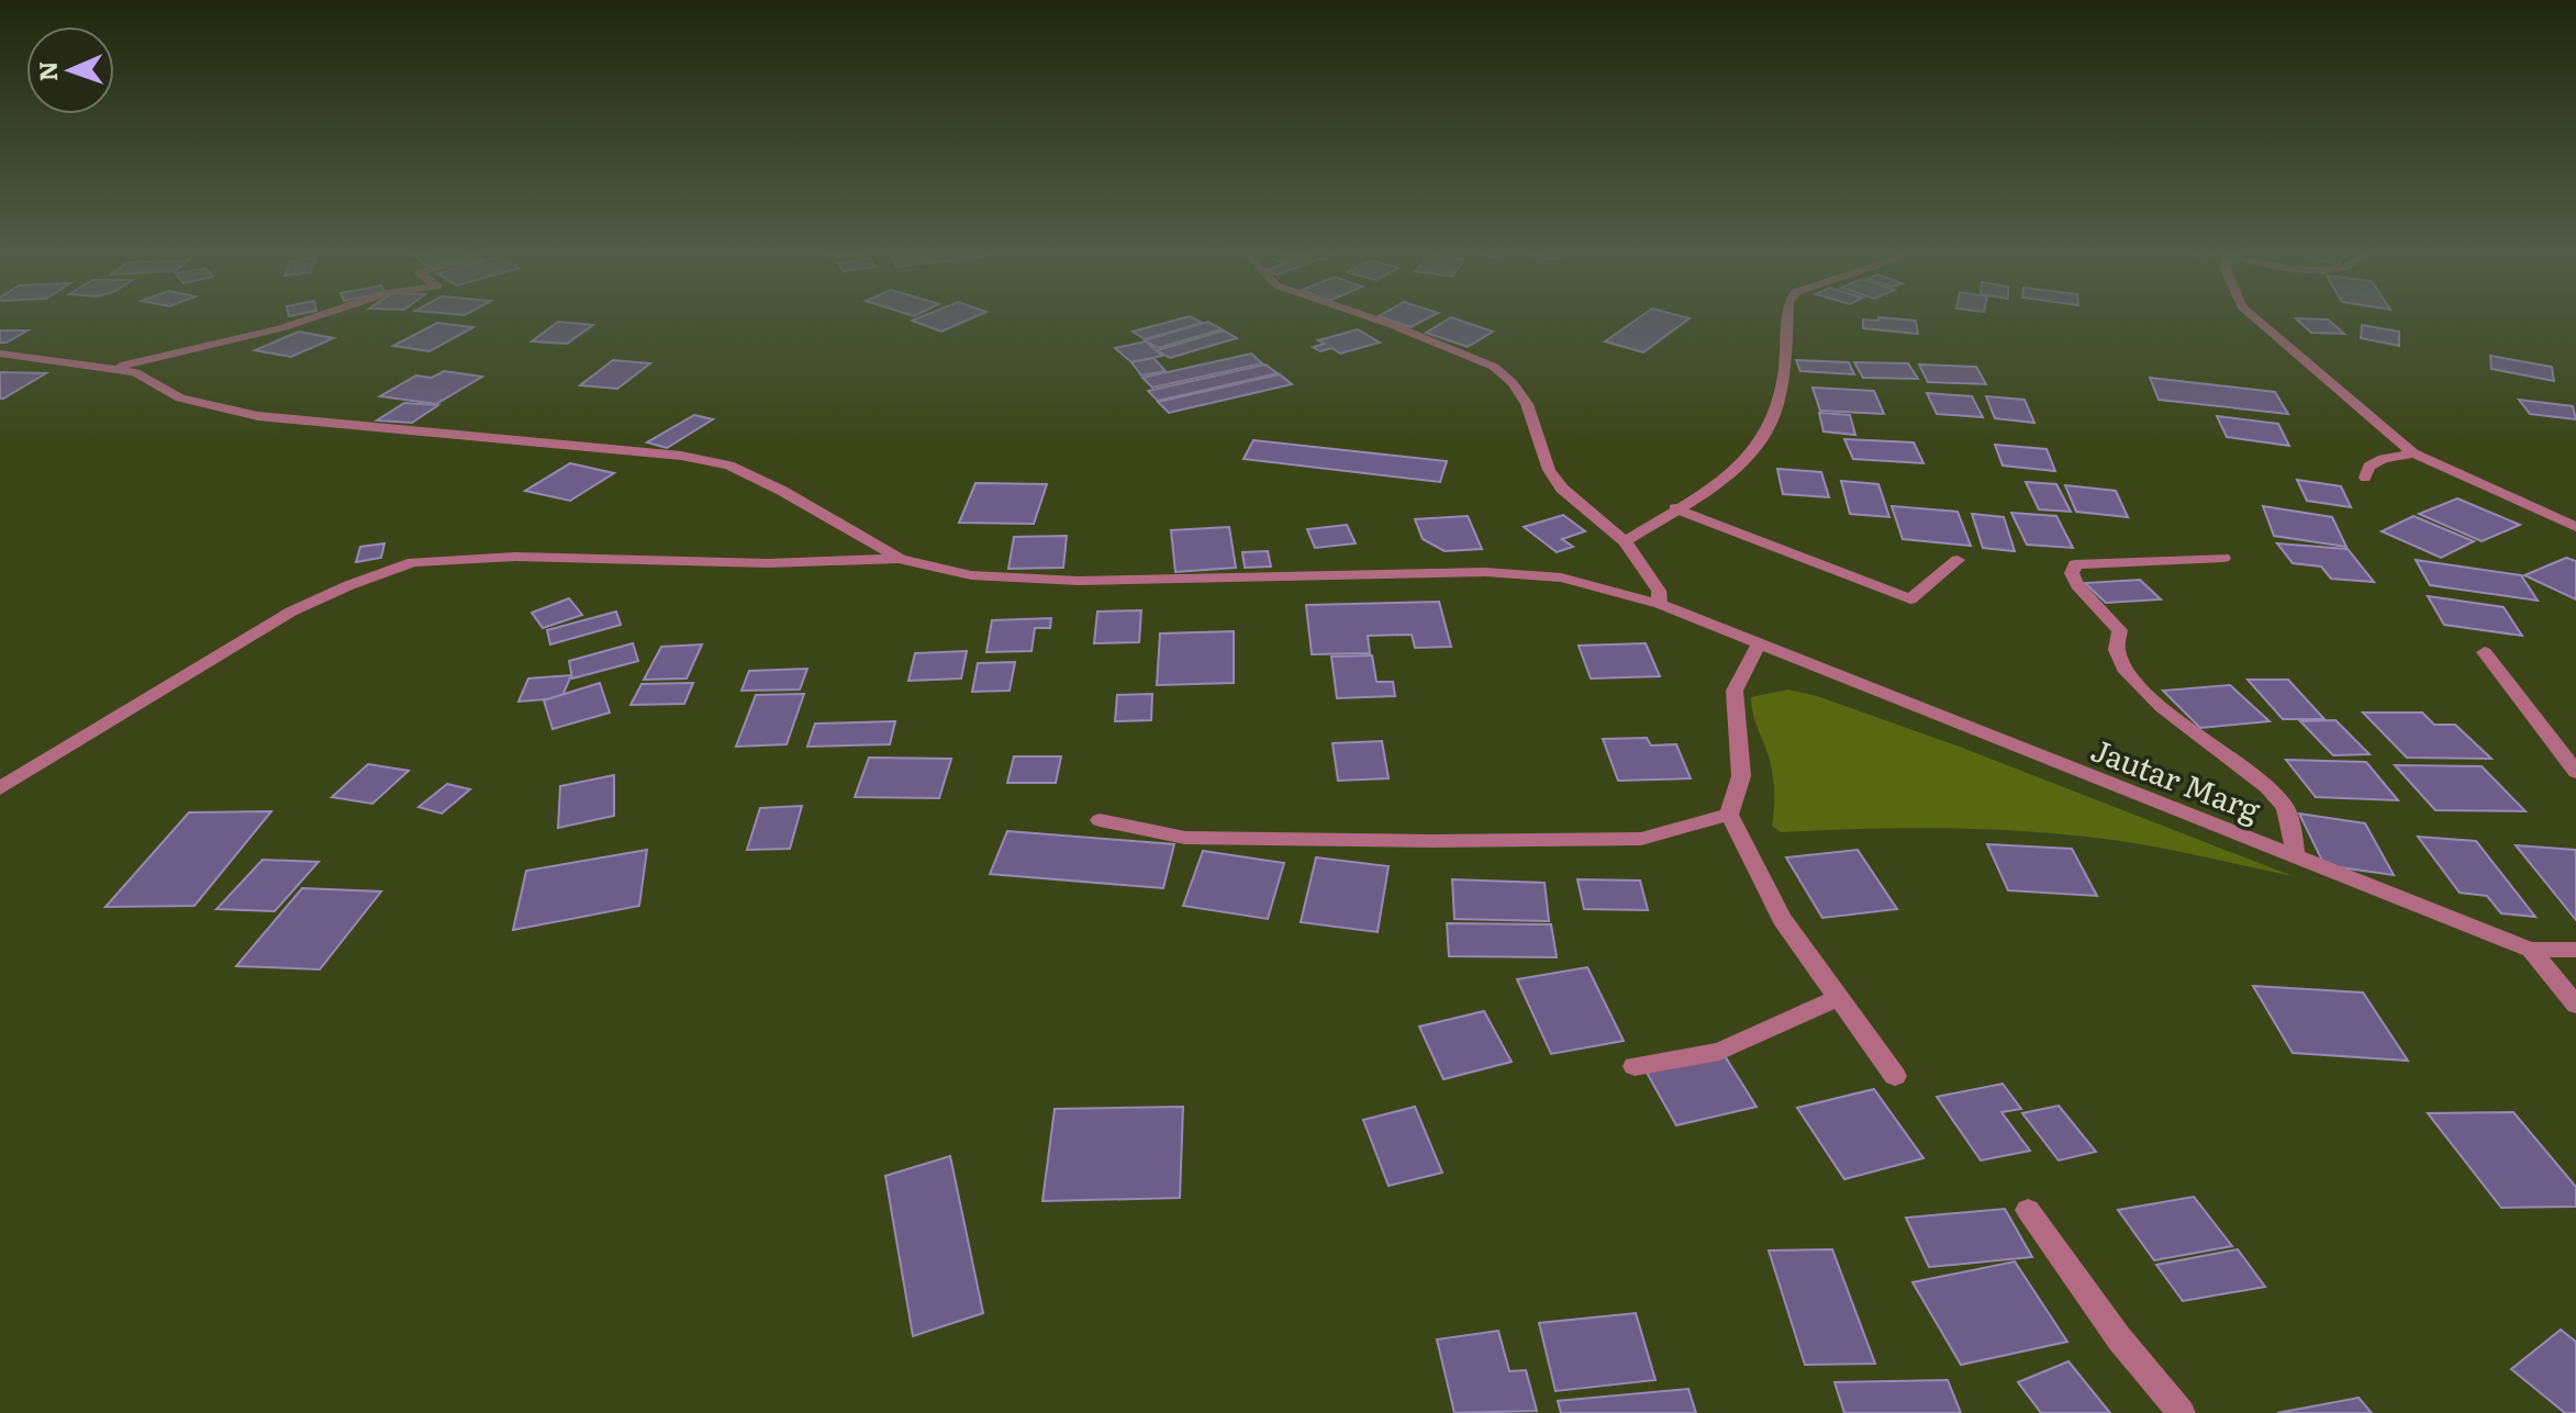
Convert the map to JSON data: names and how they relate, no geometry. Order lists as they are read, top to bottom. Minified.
{"streets":{"street":["Jautar Marg"]},"north":"left"}
